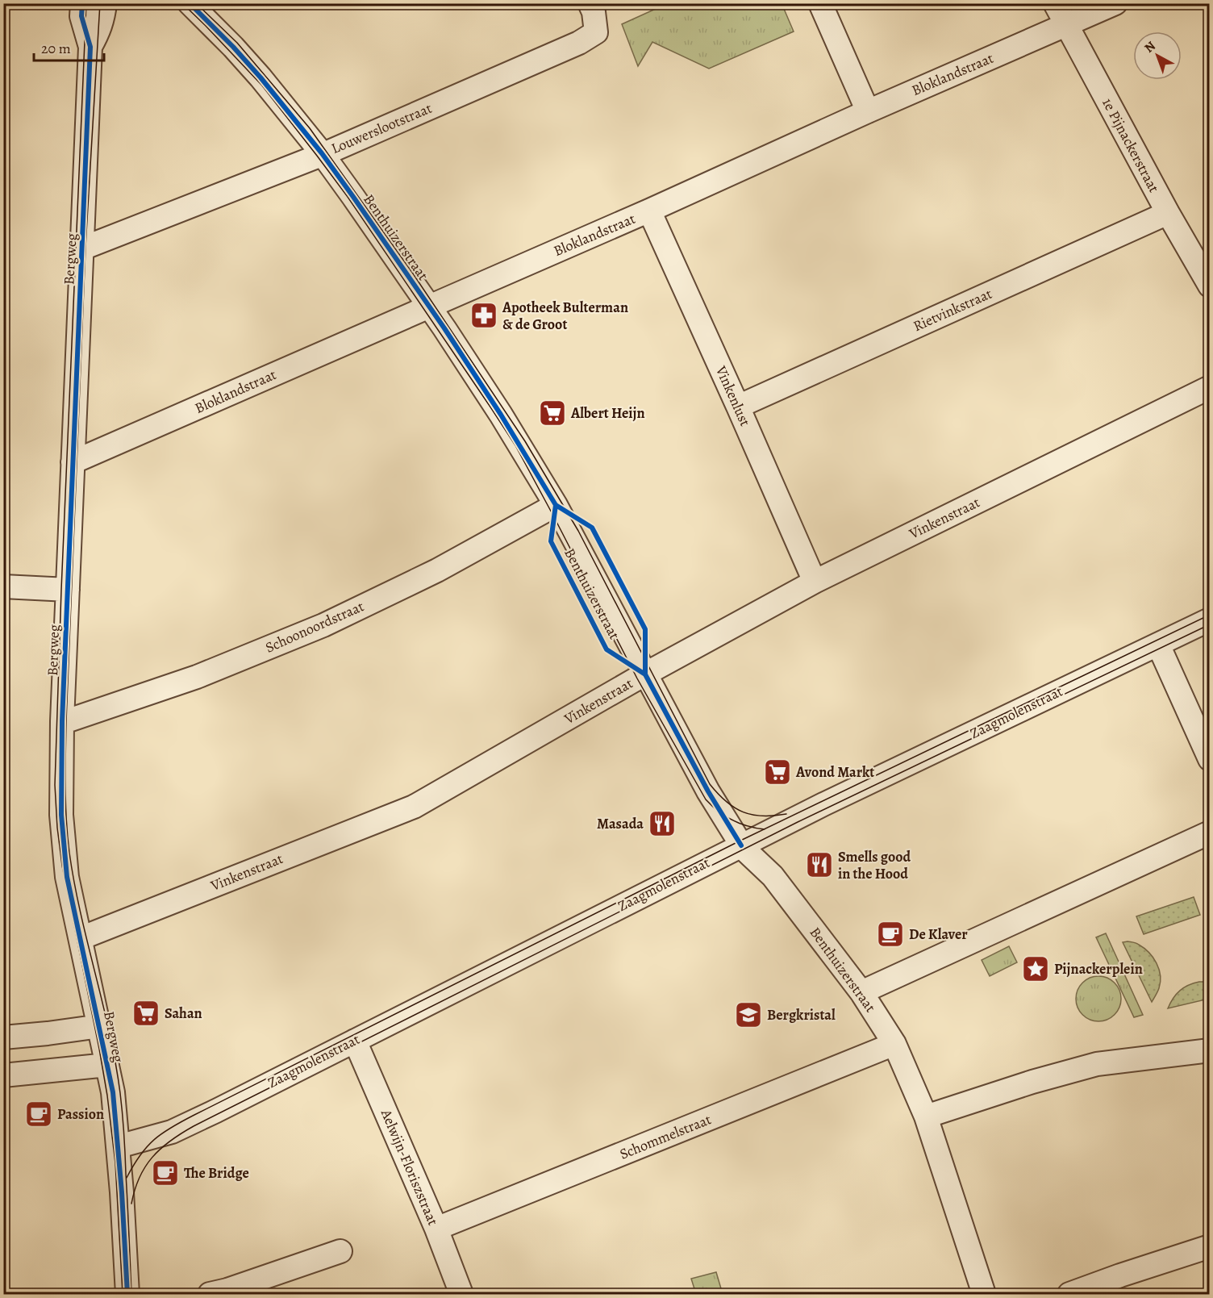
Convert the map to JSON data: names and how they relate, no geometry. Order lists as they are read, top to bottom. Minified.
{"streets":{"street":["Bloklandstraat","Louwerslootstraat","1e Pijnackerstraat","Benthuizerstraat","Bergweg","Rietvinkstraat","Vinkenlust","Vinkenstraat","Schoonoordstraat","Zaagmolenstraat","Schommelstraat","Aelwijn-Floriszstraat"]},"crossings":[["Bloklandstraat","1e Pijnackerstraat"],["Bloklandstraat","Benthuizerstraat"],["Bloklandstraat","Bergweg"],["Bloklandstraat","Vinkenlust"],["Louwerslootstraat","Benthuizerstraat"],["Louwerslootstraat","Bergweg"],["1e Pijnackerstraat","Rietvinkstraat"],["Benthuizerstraat","Vinkenstraat"],["Benthuizerstraat","Schoonoordstraat"],["Benthuizerstraat","Zaagmolenstraat"],["Benthuizerstraat","Schommelstraat"],["Bergweg","Vinkenstraat"],["Bergweg","Schoonoordstraat"],["Bergweg","Zaagmolenstraat"],["Rietvinkstraat","Vinkenlust"],["Vinkenlust","Vinkenstraat"],["Zaagmolenstraat","Aelwijn-Floriszstraat"],["Schommelstraat","Aelwijn-Floriszstraat"]],"places":{"pharmacy":["Apotheek Bulterman & de Groot"],"supermarket":["Albert Heijn","Avond Markt","Sahan"],"restaurant":["Masada","Smells good in the Hood"],"cafe":["De Klaver","Passion","The Bridge"],"place":["Pijnackerplein"],"school or university":["Bergkristal"]},"scale_bar":"20 m","north":"top left"}
